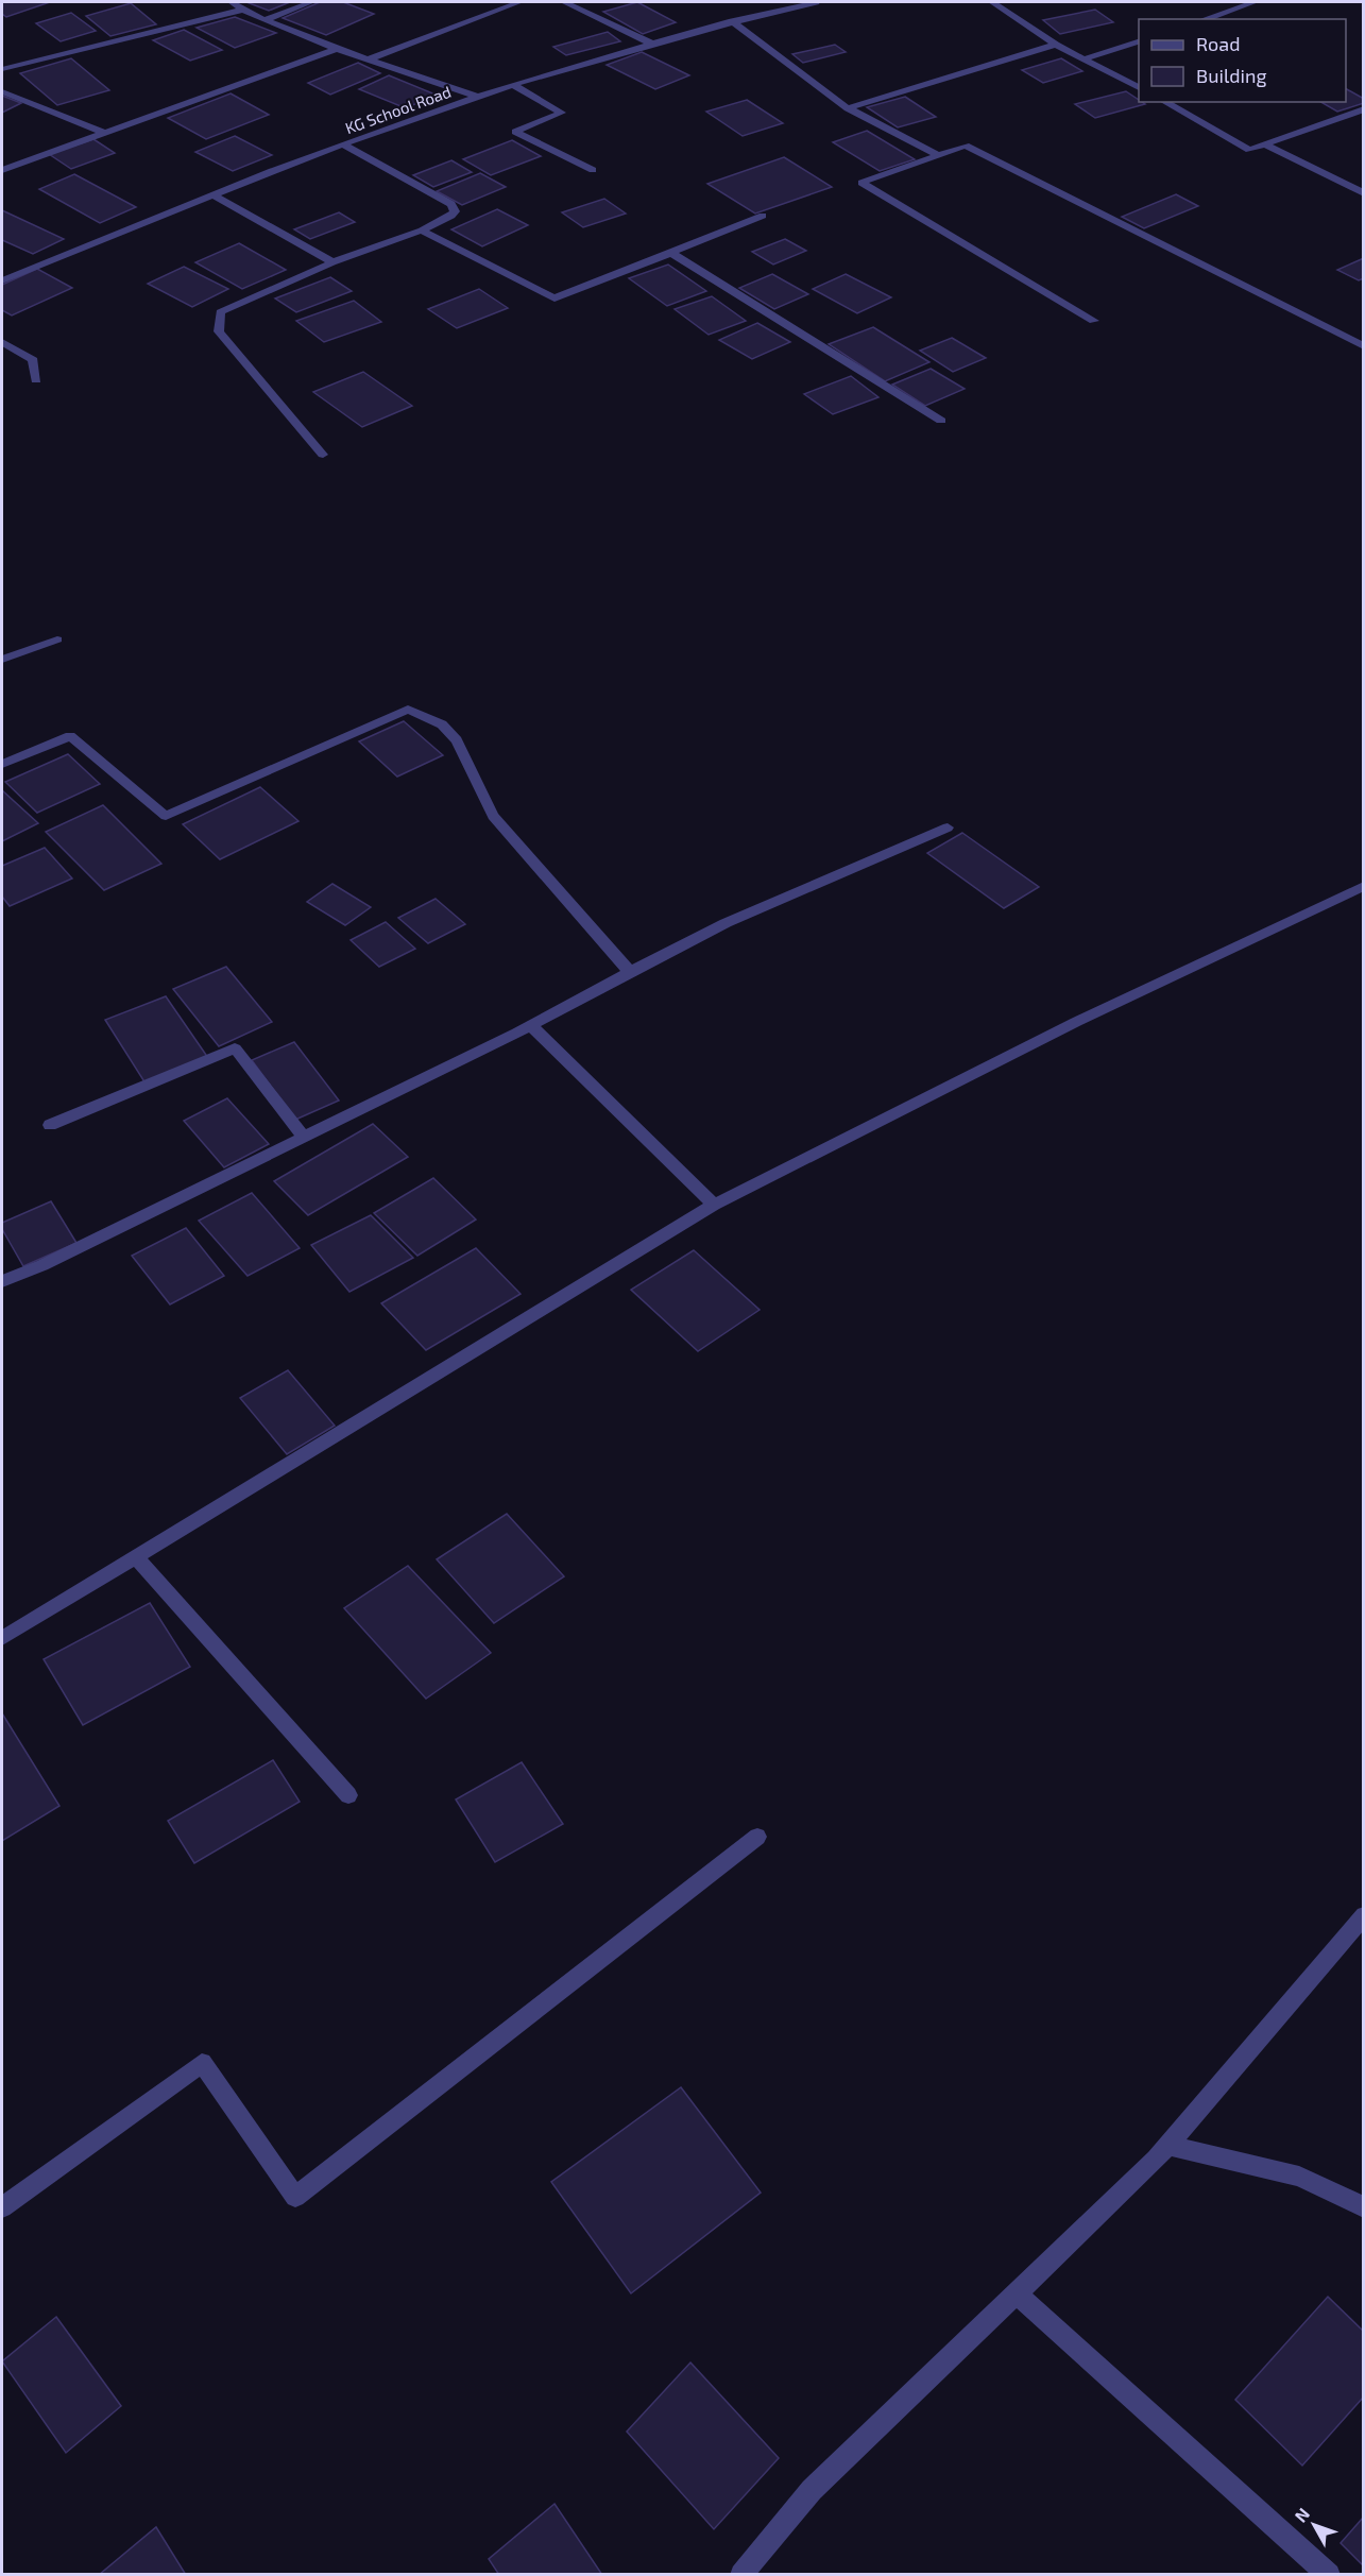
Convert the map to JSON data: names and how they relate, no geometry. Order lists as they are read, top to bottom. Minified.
{"streets":{"street":["KG School Road"]},"legend":["Road","Building"],"north":"top left"}
